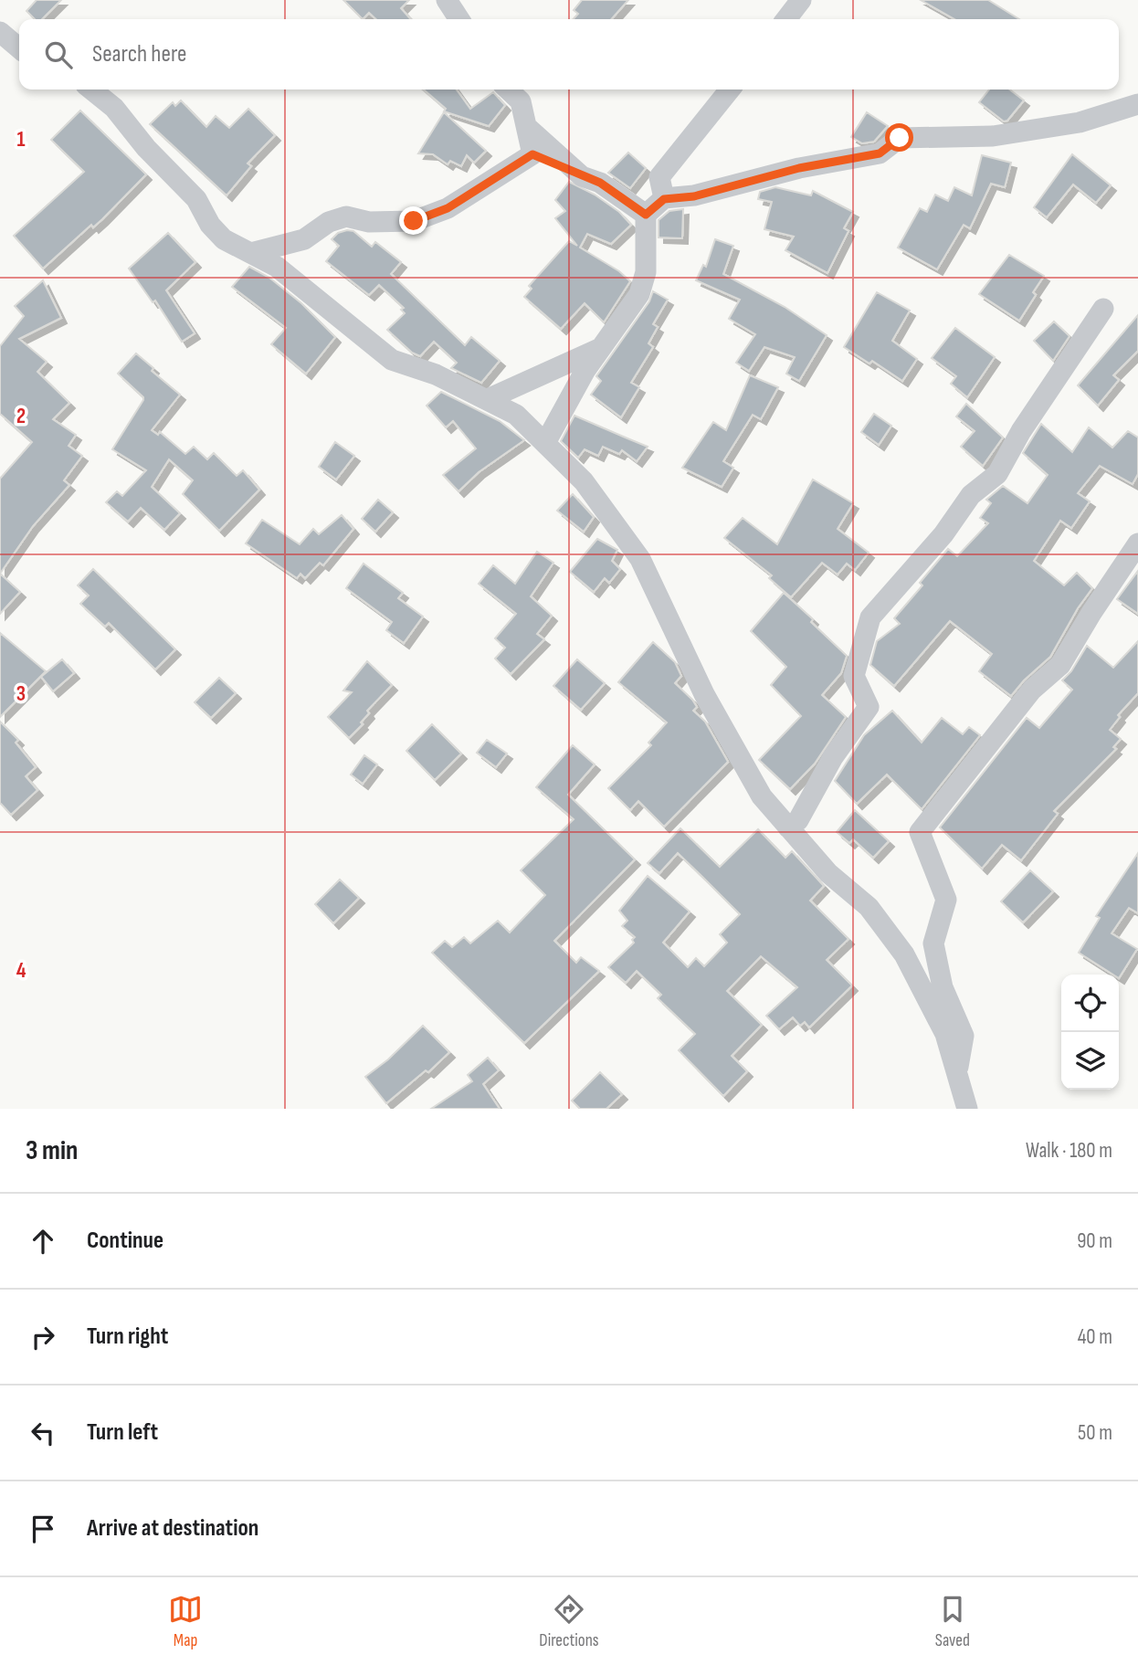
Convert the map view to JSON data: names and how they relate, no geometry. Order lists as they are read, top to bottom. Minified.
{"page":{"search":"Search here","heading":["3 min","Walk · 180 m"],"list":[["Continue","90 m"],["Turn right","40 m"],["Turn left","50 m"],"Arrive at destination"],"nav":["Map","Directions","Saved"]},"grid":{"rows":["1","2","3","4"]}}
